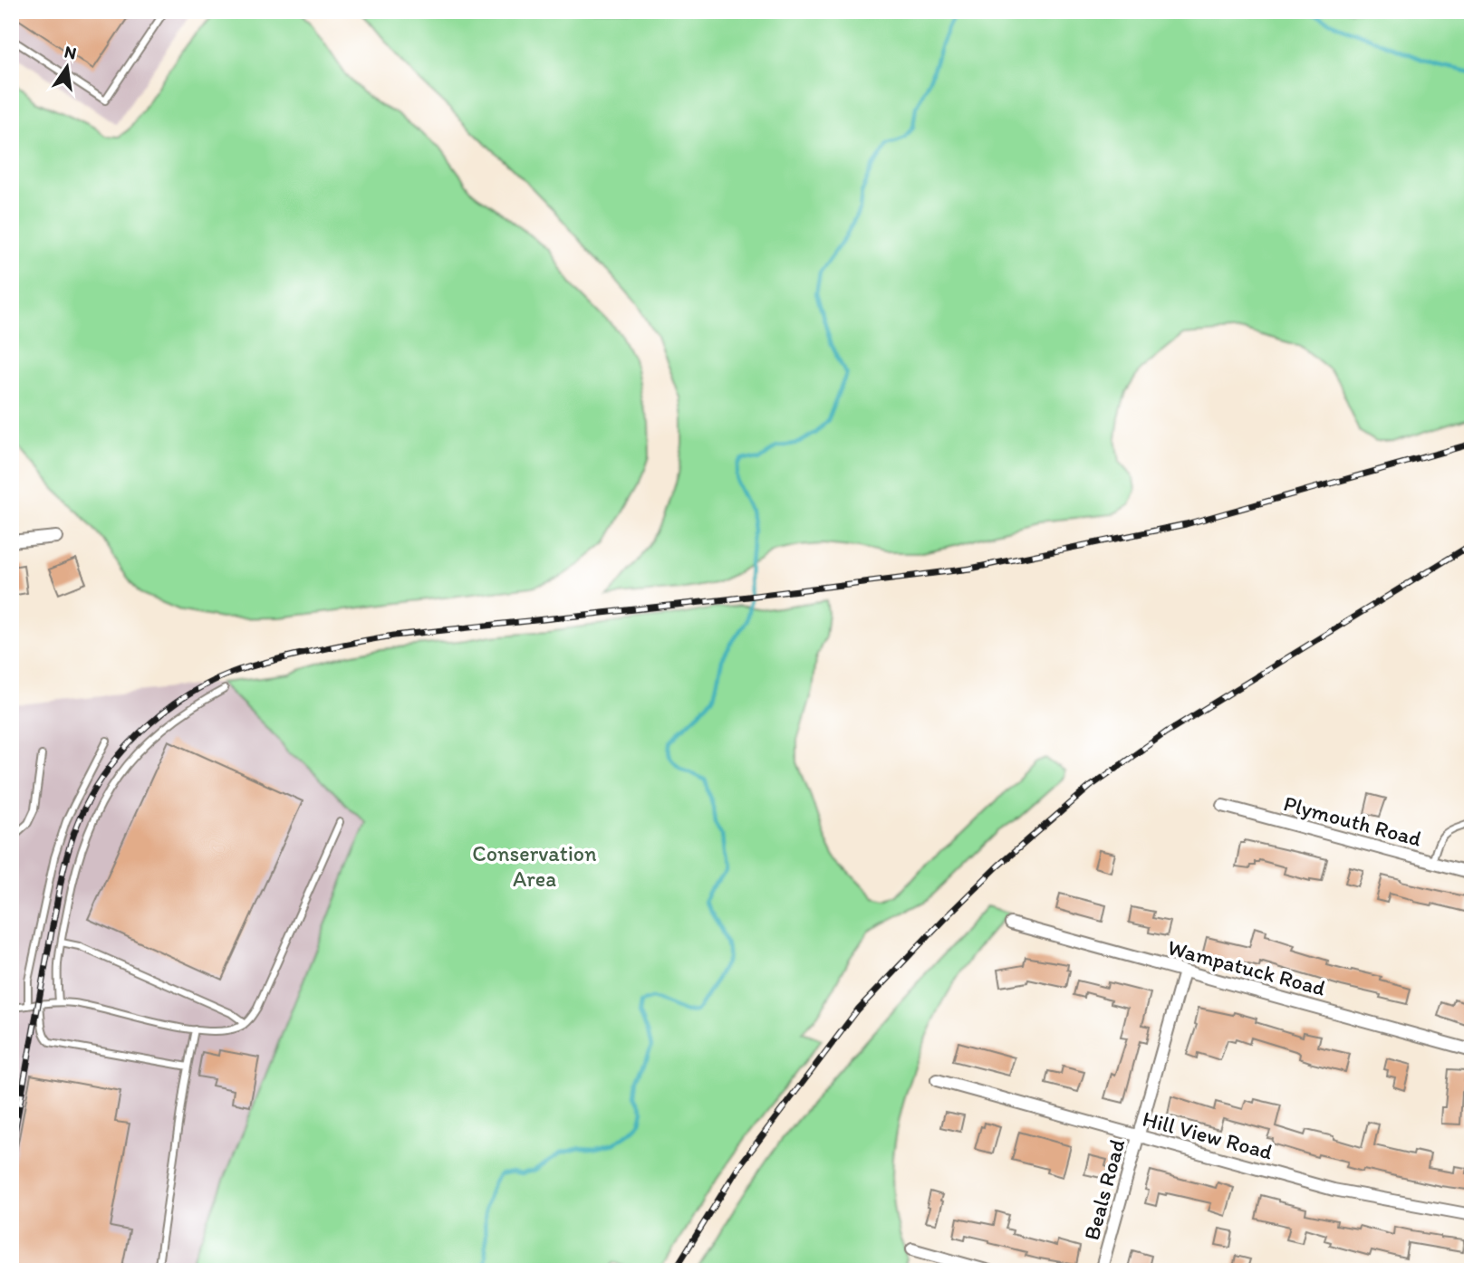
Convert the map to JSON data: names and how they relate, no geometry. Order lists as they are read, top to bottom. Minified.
{"streets":{"street":["Plymouth Road","Wampatuck Road","Hill View Road","Beals Road"]},"crossings":[["Wampatuck Road","Beals Road"],["Hill View Road","Beals Road"]],"parks":["Conservation Area"],"north":"top"}
